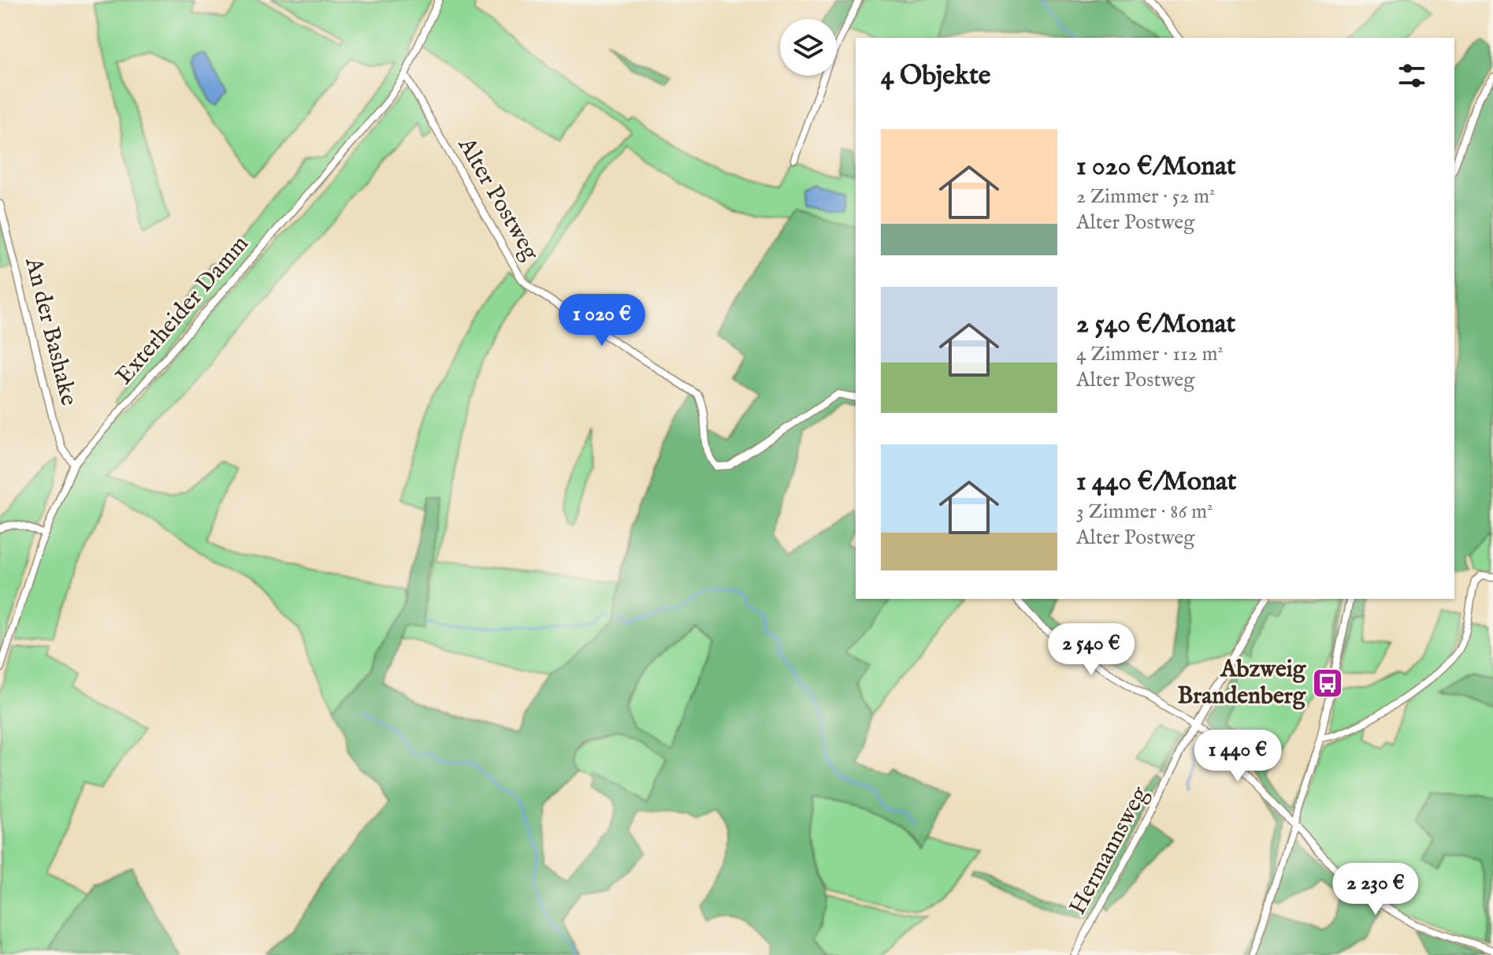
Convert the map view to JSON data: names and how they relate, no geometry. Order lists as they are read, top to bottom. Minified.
{"streets":{"street":["Alter Postweg","Exterheider Damm","An der Bashake","Hermannsweg"]},"crossings":[["Alter Postweg","Exterheider Damm"],["Exterheider Damm","An der Bashake"]],"places":{"bus stop":["Abzweig Brandenberg"]},"page":{"heading":"4 Objekte","list":[{"name":"1 020 €/Monat","note":"2 Zimmer · 52 m² · Alter Postweg"},{"name":"2 540 €/Monat","note":"4 Zimmer · 112 m² · Alter Postweg"},{"name":"1 440 €/Monat","note":"3 Zimmer · 86 m² · Alter Postweg"}],"price":["1 020 €","2 540 €","1 440 €","2 230 €"]}}
